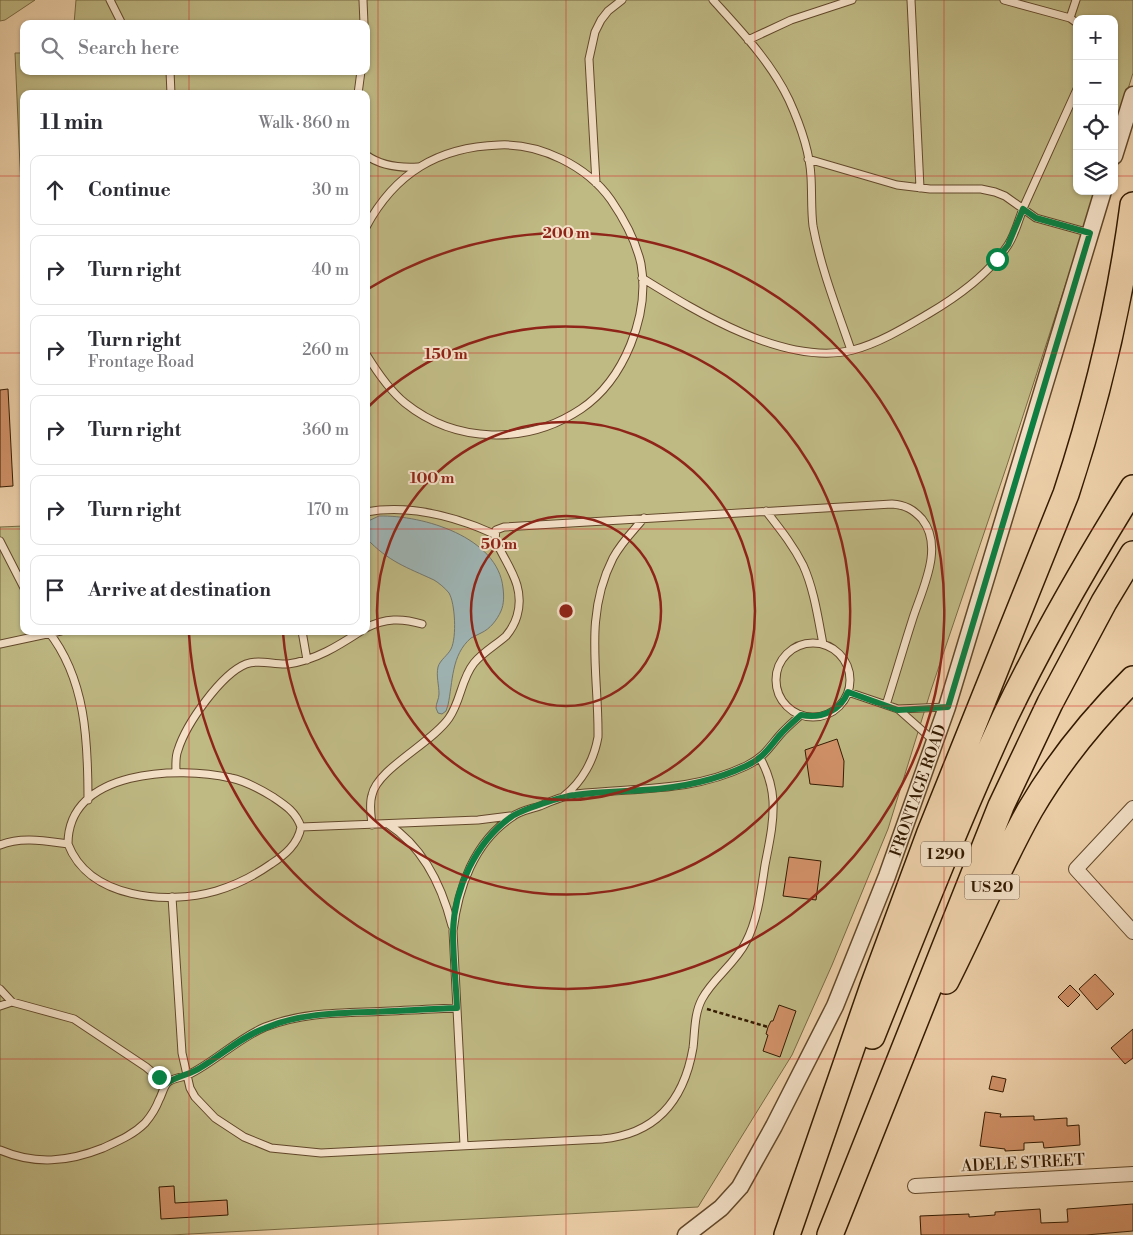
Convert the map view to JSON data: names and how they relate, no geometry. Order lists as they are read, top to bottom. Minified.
{"streets":{"highway":["I 290","US 20"],"street":["FRONTAGE ROAD","ADELE STREET"]},"crossings":[["I 290","US 20"]],"page":{"map_buttons":["+","−"],"search":"Search here","heading":["11 min","Walk · 860 m"],"list":[["Continue","30 m"],["Turn right","40 m"],["Turn right","Frontage Road","260 m"],["Turn right","360 m"],["Turn right","170 m"],"Arrive at destination"]},"rings":["200 m","150 m","100 m","50 m"]}
